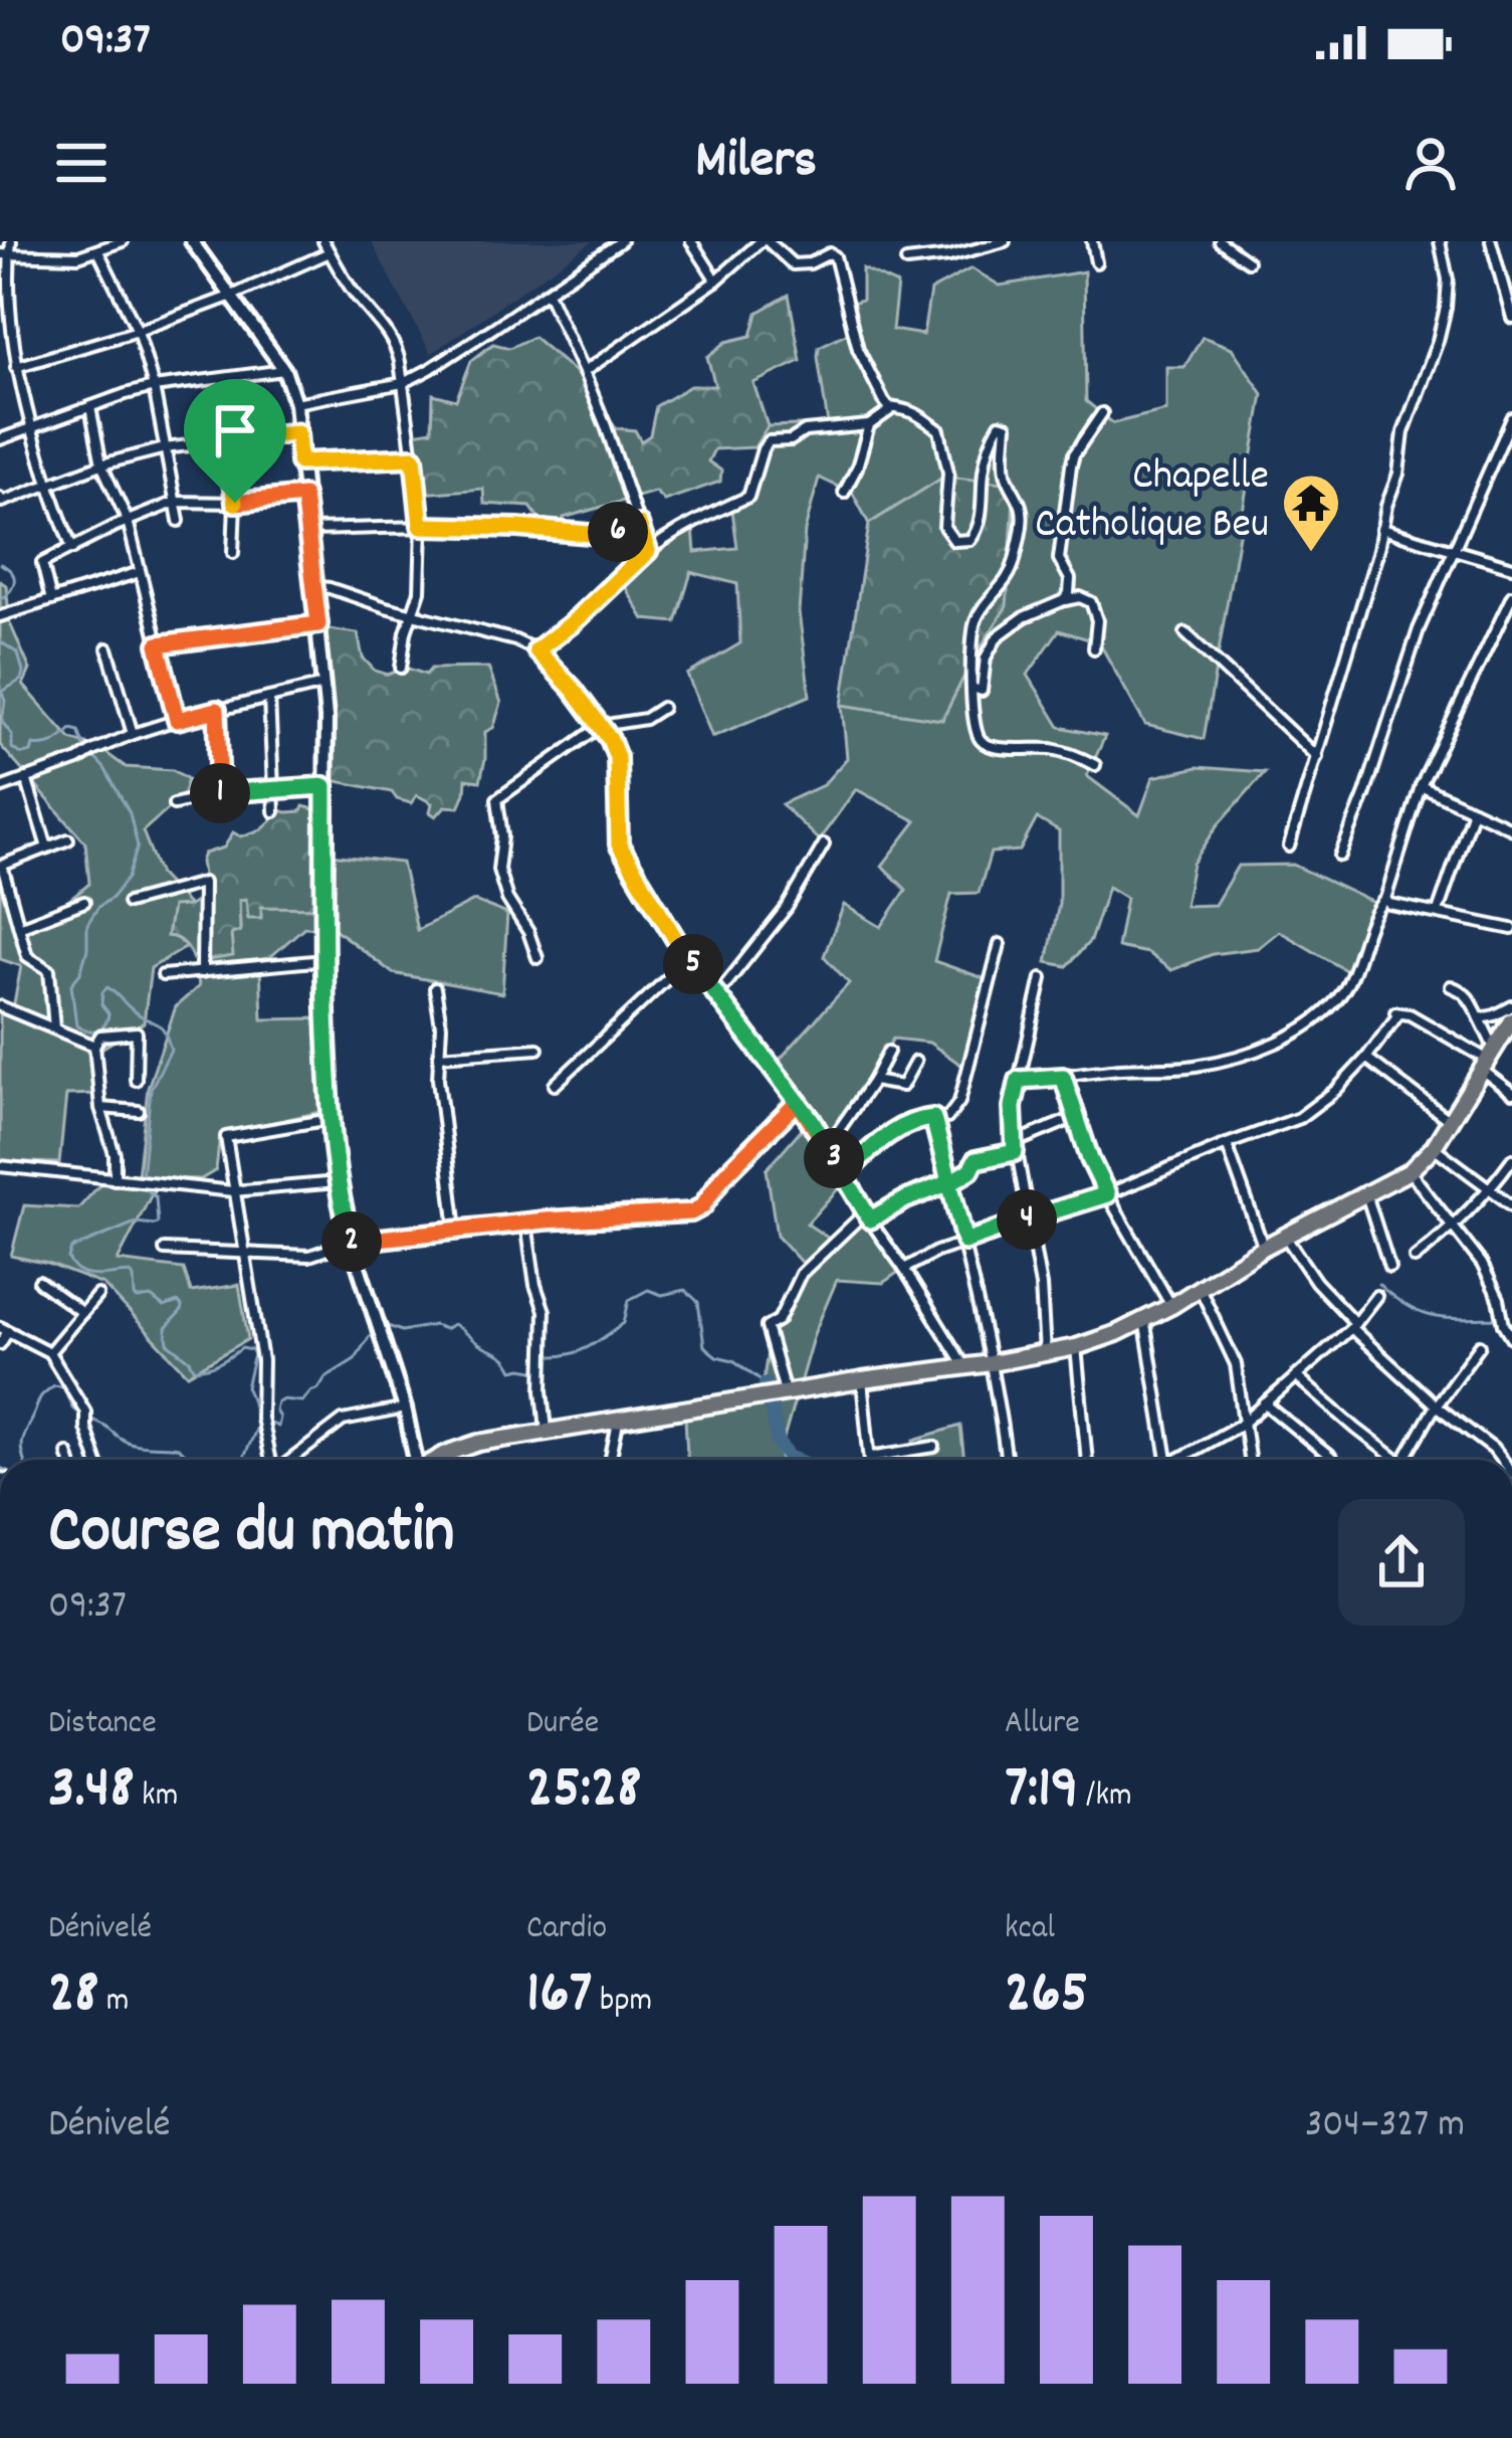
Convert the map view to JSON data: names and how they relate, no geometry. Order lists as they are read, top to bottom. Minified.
{"places":{"temple":["Chapelle Catholique Beu"]},"page":{"status":"09:37","header":"Milers","pins":["6","1","5","3","4","2"],"heading":["Course du matin","09:37"],"stats":[["Distance","3.48 km"],["Durée","25:28"],["Allure","7:19 /km"],["Dénivelé","28 m"],["Cardio","167 bpm"],["kcal","265"]],"chart":["Dénivelé","304–327 m"]}}
